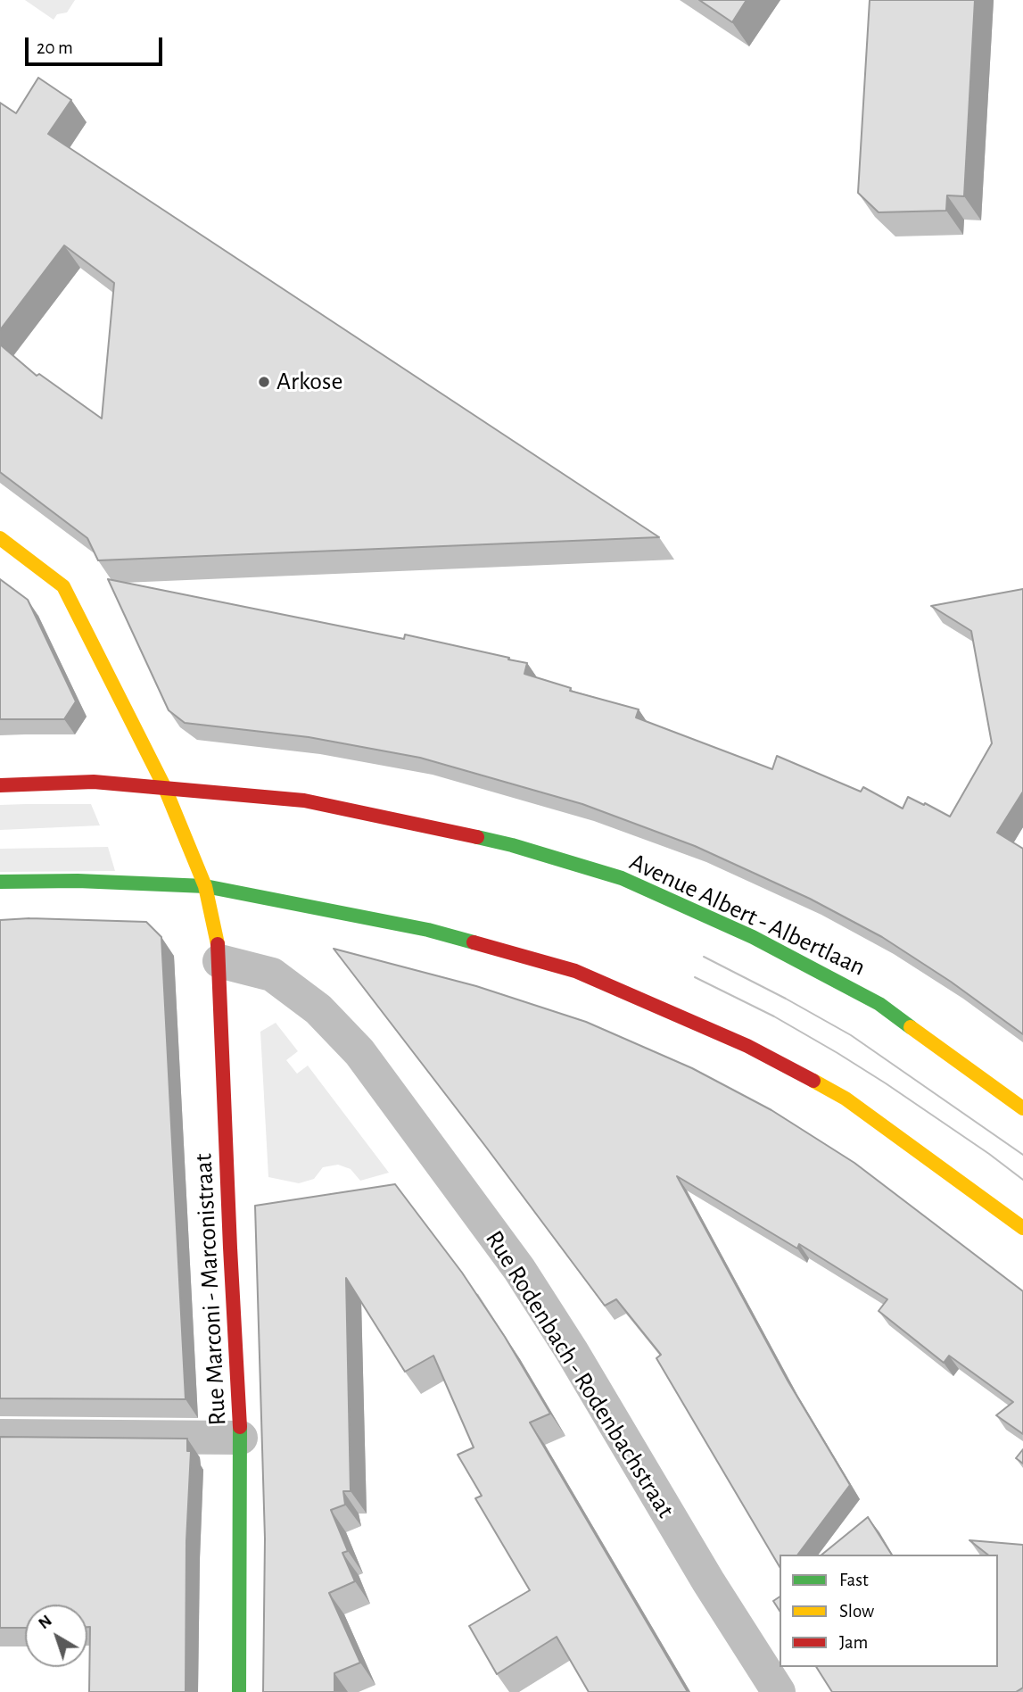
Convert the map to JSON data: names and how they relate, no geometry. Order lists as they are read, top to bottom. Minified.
{"streets":{"main road":["Avenue Albert - Albertlaan","Rue Marconi - Marconistraat"],"street":["Rue Rodenbach - Rodenbachstraat"]},"crossings":[["Rue Marconi - Marconistraat","Rue Rodenbach - Rodenbachstraat"]],"places":["Arkose"],"legend":["Fast","Slow","Jam"],"scale_bar":"20 m","north":"top left"}
